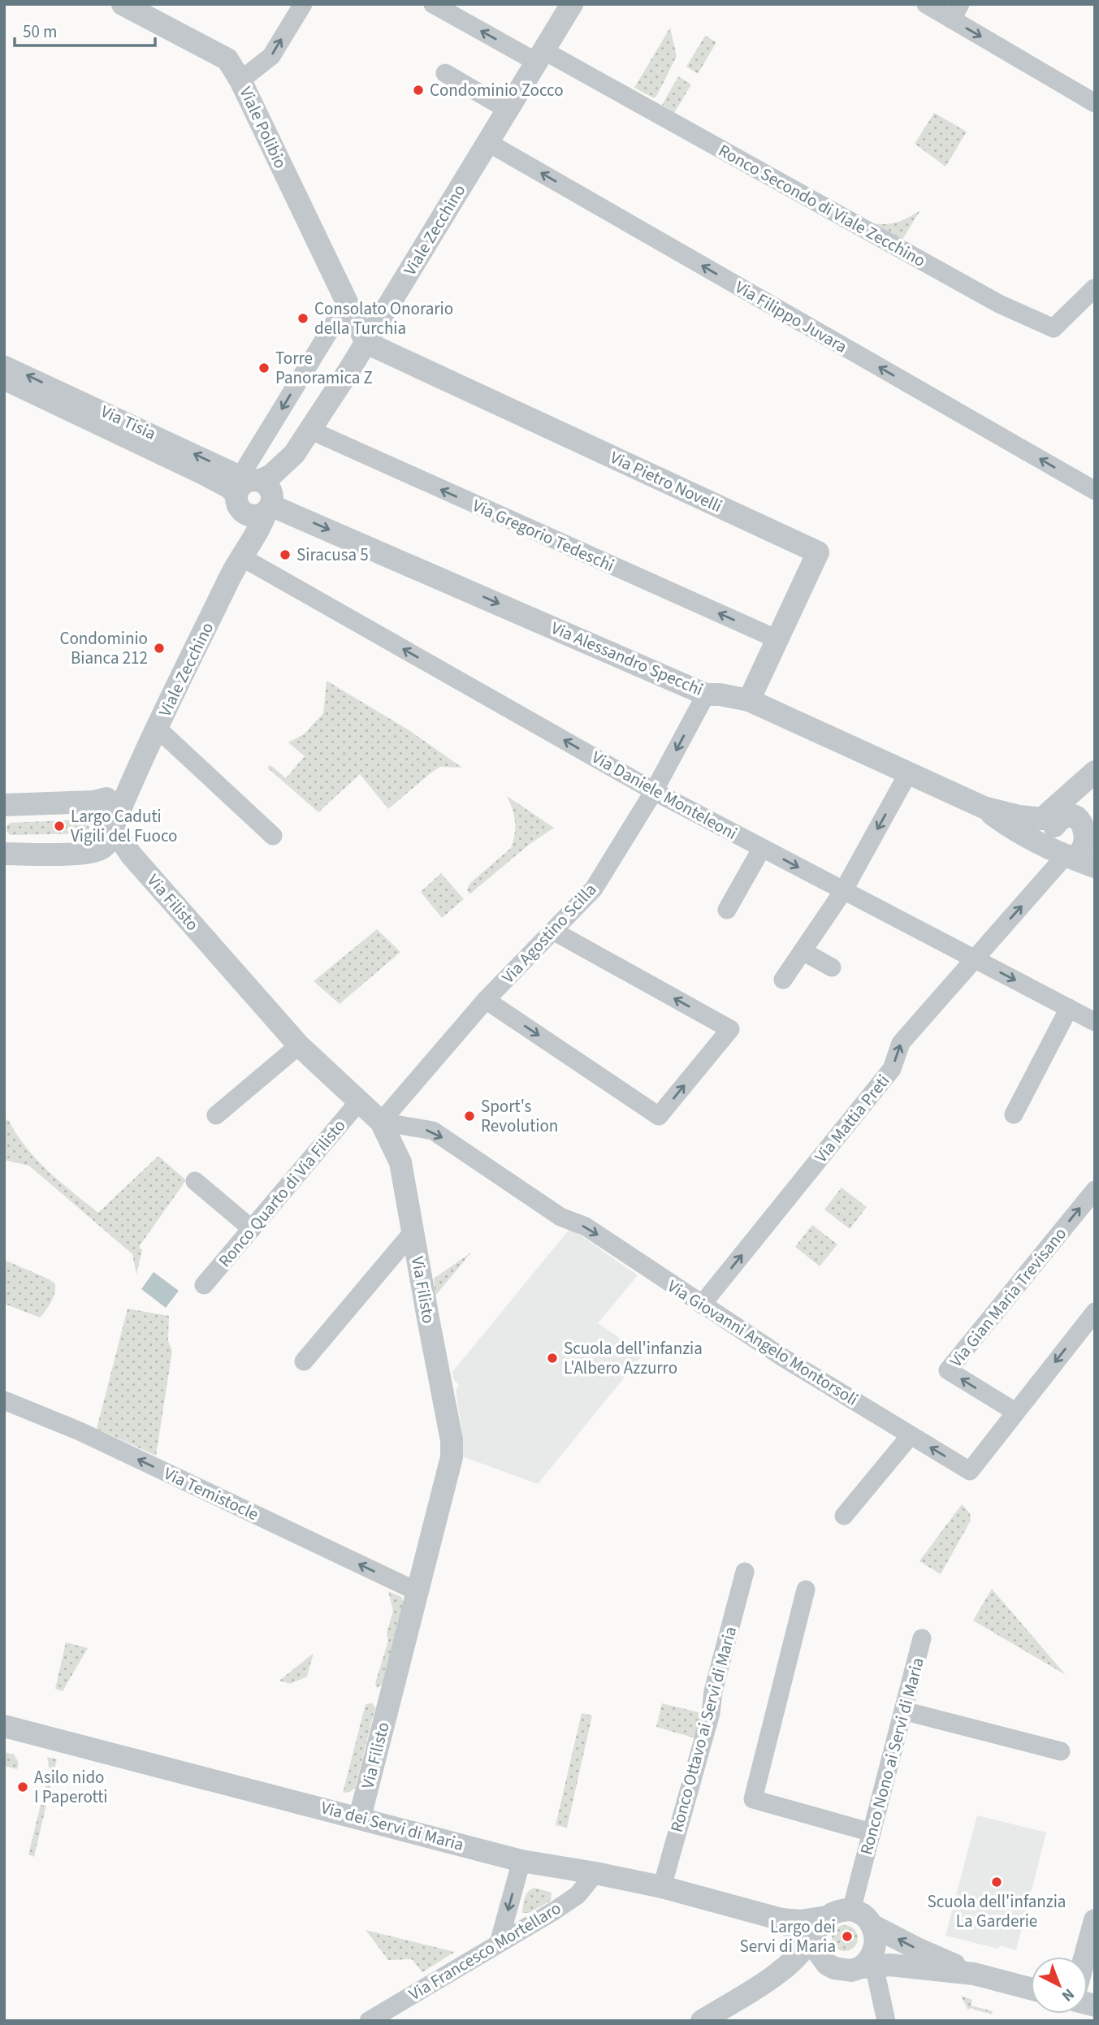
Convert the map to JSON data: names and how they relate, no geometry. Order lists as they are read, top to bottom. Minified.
{"streets":{"street":["Viale Polibio","Ronco Secondo di Viale Zecchino","Viale Zecchino","Via Filippo Juvara","Via Tisia","Via Pietro Novelli","Via Gregorio Tedeschi","Via Alessandro Specchi","Via Daniele Monteleoni","Via Filisto","Via Agostino Scilla","Via Mattia Preti","Ronco Quarto di Via Filisto","Via Gian Maria Trevisano","Via Giovanni Angelo Montorsoli","Via Temistocle","Ronco Ottavo ai Servi di Maria","Ronco Nono ai Servi di Maria","Via dei Servi di Maria","Via Francesco Mortellaro"]},"crossings":[["Viale Polibio","Viale Zecchino"],["Viale Polibio","Via Pietro Novelli"],["Ronco Secondo di Viale Zecchino","Viale Zecchino"],["Viale Zecchino","Via Filippo Juvara"],["Viale Zecchino","Via Pietro Novelli"],["Viale Zecchino","Via Gregorio Tedeschi"],["Viale Zecchino","Via Alessandro Specchi"],["Viale Zecchino","Via Daniele Monteleoni"],["Viale Zecchino","Via Filisto"],["Via Pietro Novelli","Via Gregorio Tedeschi"],["Via Pietro Novelli","Via Alessandro Specchi"],["Via Alessandro Specchi","Via Agostino Scilla"],["Via Daniele Monteleoni","Via Agostino Scilla"],["Via Daniele Monteleoni","Via Mattia Preti"],["Via Filisto","Via Agostino Scilla"],["Via Filisto","Ronco Quarto di Via Filisto"],["Via Filisto","Via Giovanni Angelo Montorsoli"],["Via Filisto","Via Temistocle"],["Via Filisto","Via dei Servi di Maria"],["Via Agostino Scilla","Via Giovanni Angelo Montorsoli"],["Via Mattia Preti","Via Giovanni Angelo Montorsoli"],["Via Gian Maria Trevisano","Via Giovanni Angelo Montorsoli"],["Ronco Ottavo ai Servi di Maria","Via dei Servi di Maria"],["Via dei Servi di Maria","Via Francesco Mortellaro"]],"one_way":["Via Filippo Juvara","Via Gregorio Tedeschi","Via Alessandro Specchi","Via Temistocle"],"places":["Condominio Zocco","Consolato Onorario della Turchia","Torre Panoramica Z","Siracusa 5","Condominio Bianca 212","Largo Caduti Vigili del Fuoco","Sport's Revolution","Scuola dell'infanzia L'Albero Azzurro","Asilo nido I Paperotti","Scuola dell'infanzia La Garderie","Largo dei Servi di Maria"],"scale_bar":"50 m","north":"bottom right"}
